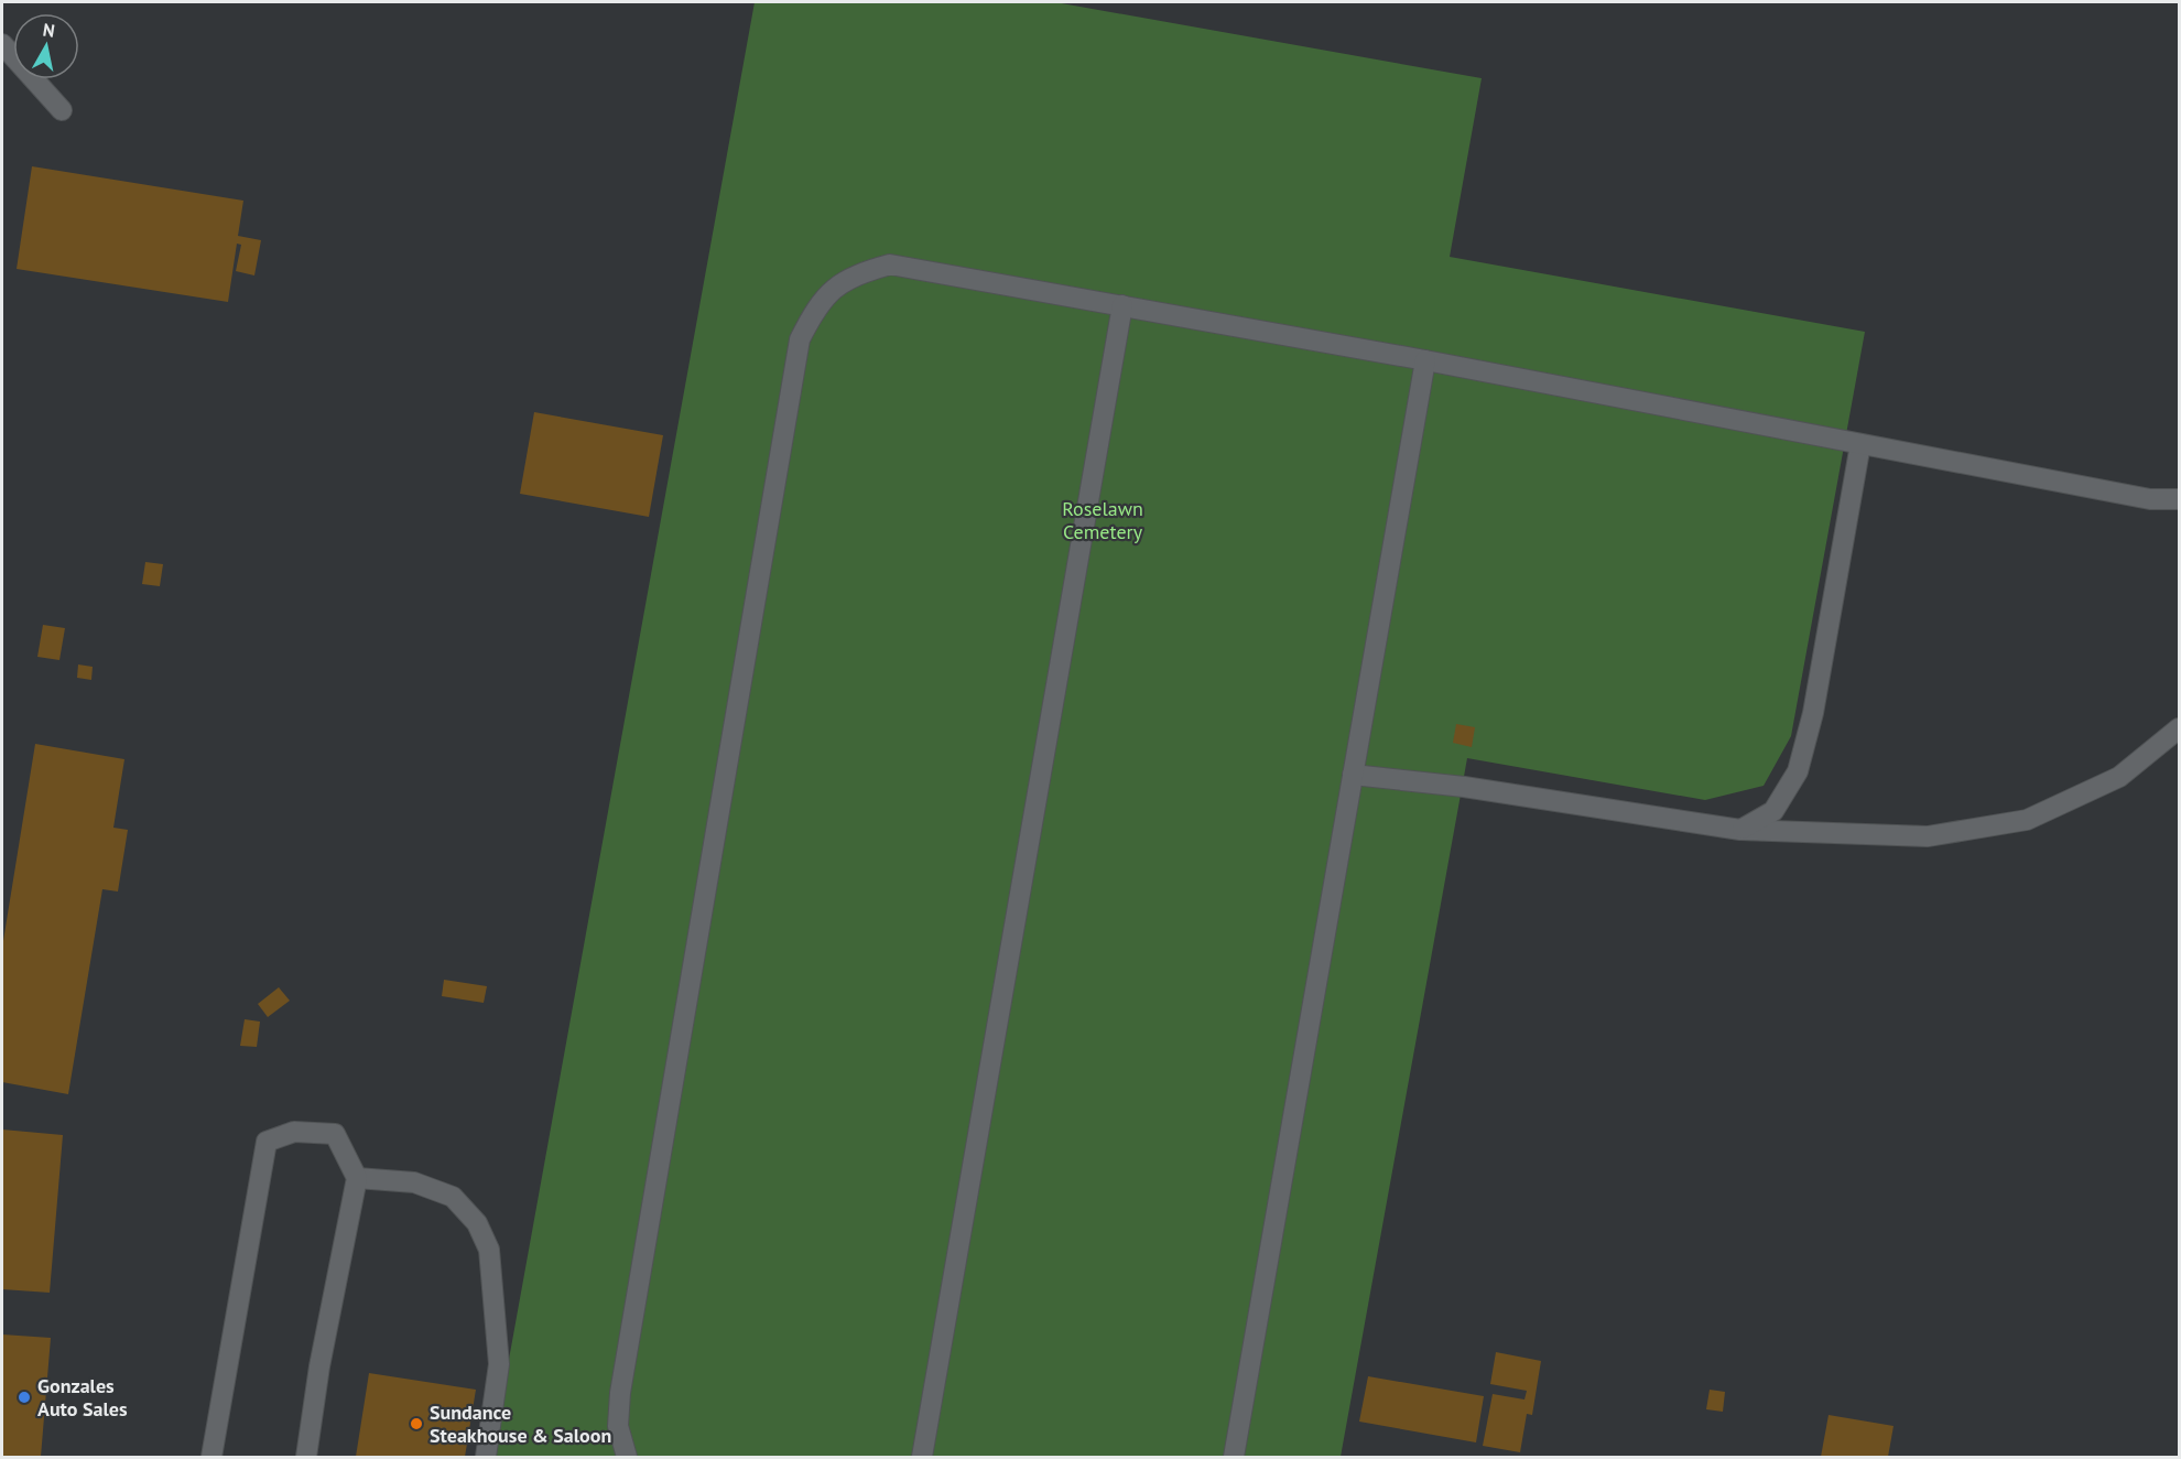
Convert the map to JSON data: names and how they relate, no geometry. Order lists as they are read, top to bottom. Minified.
{"parks":["Roselawn Cemetery"],"places":["Gonzales Auto Sales","Sundance Steakhouse & Saloon"],"north":"top"}
